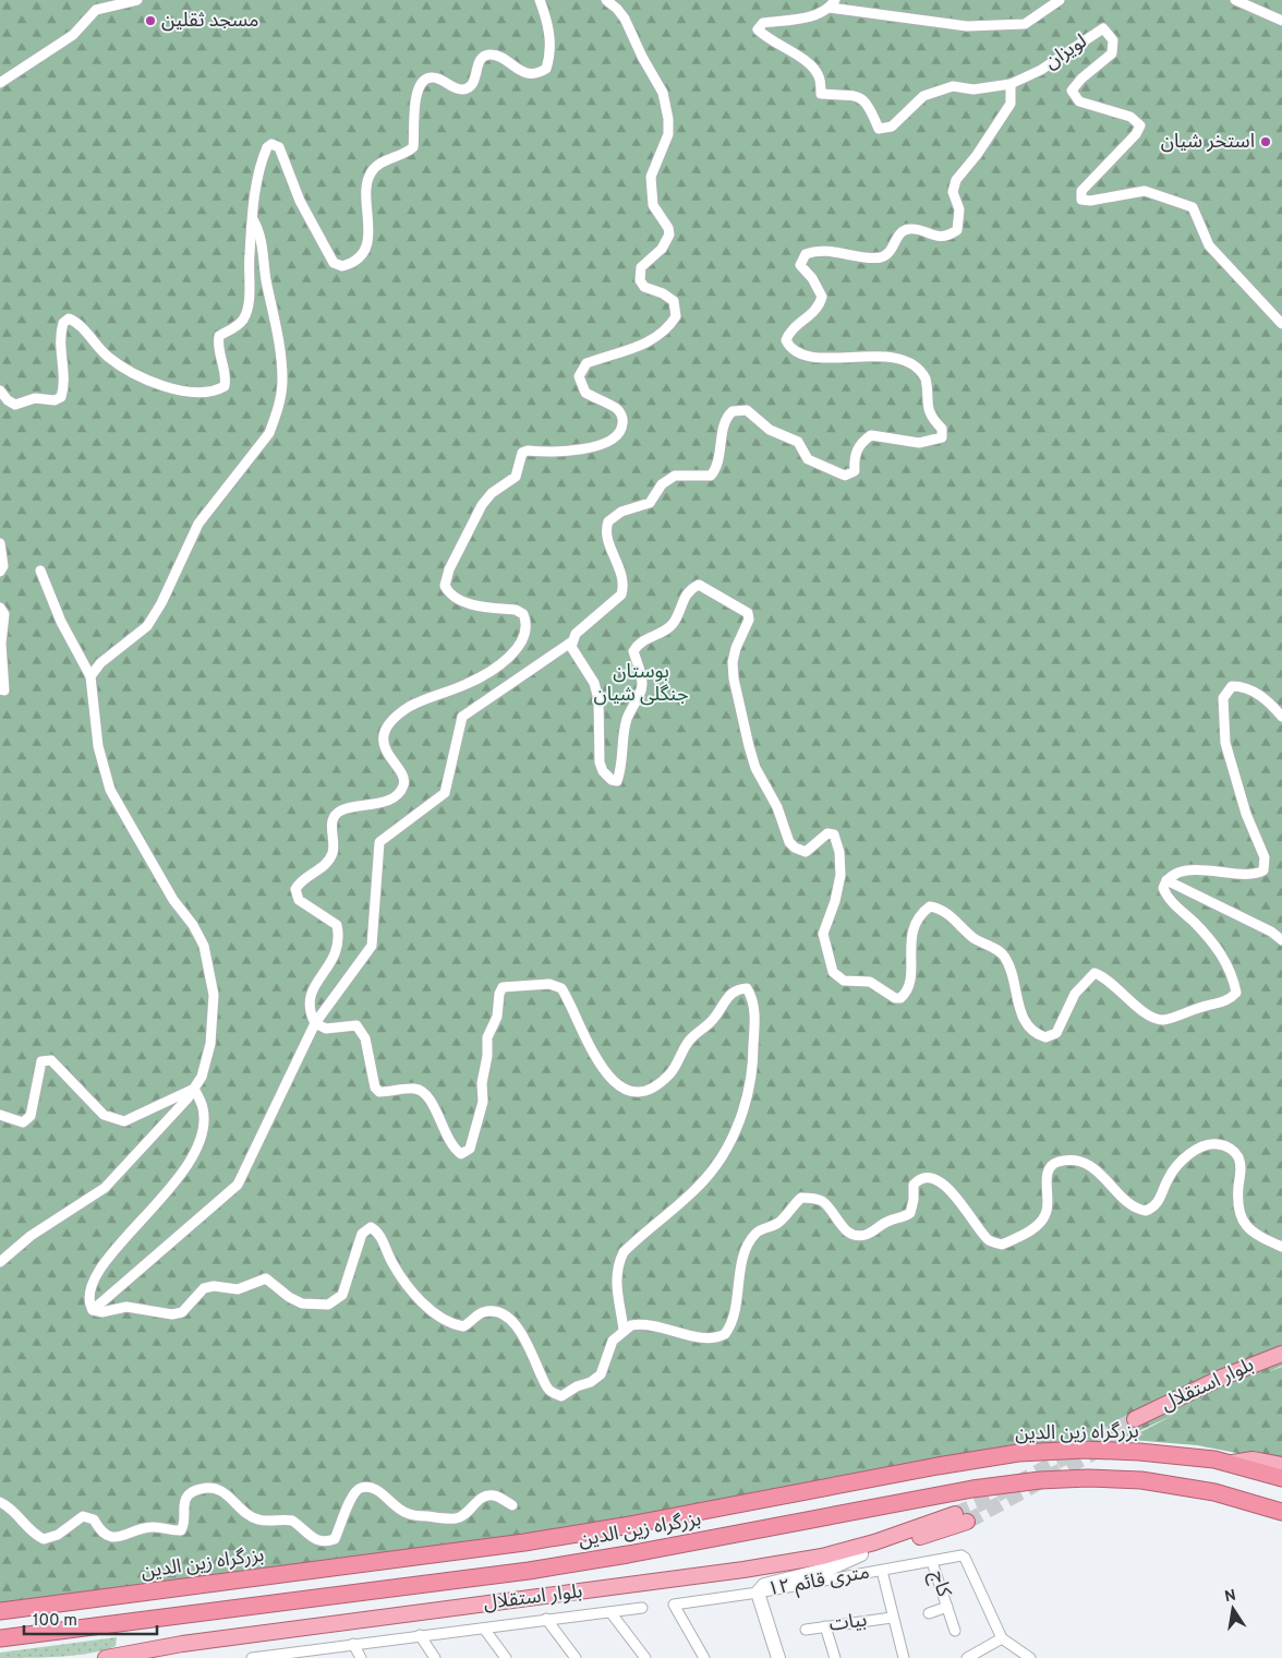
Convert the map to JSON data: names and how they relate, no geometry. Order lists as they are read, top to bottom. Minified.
{"streets":{"highway":["بزرگراه زین الدین"],"main road":["بلوار استقلال"],"street":["لویزان","۱۲ متری قائم","کاج","بیات"]},"crossings":[["۱۲ متری قائم","کاج"]],"parks":["بوستان جنگلی شیان"],"places":["مسجد ثقلین","استخر شیان"],"scale_bar":"100 m","north":"top"}
